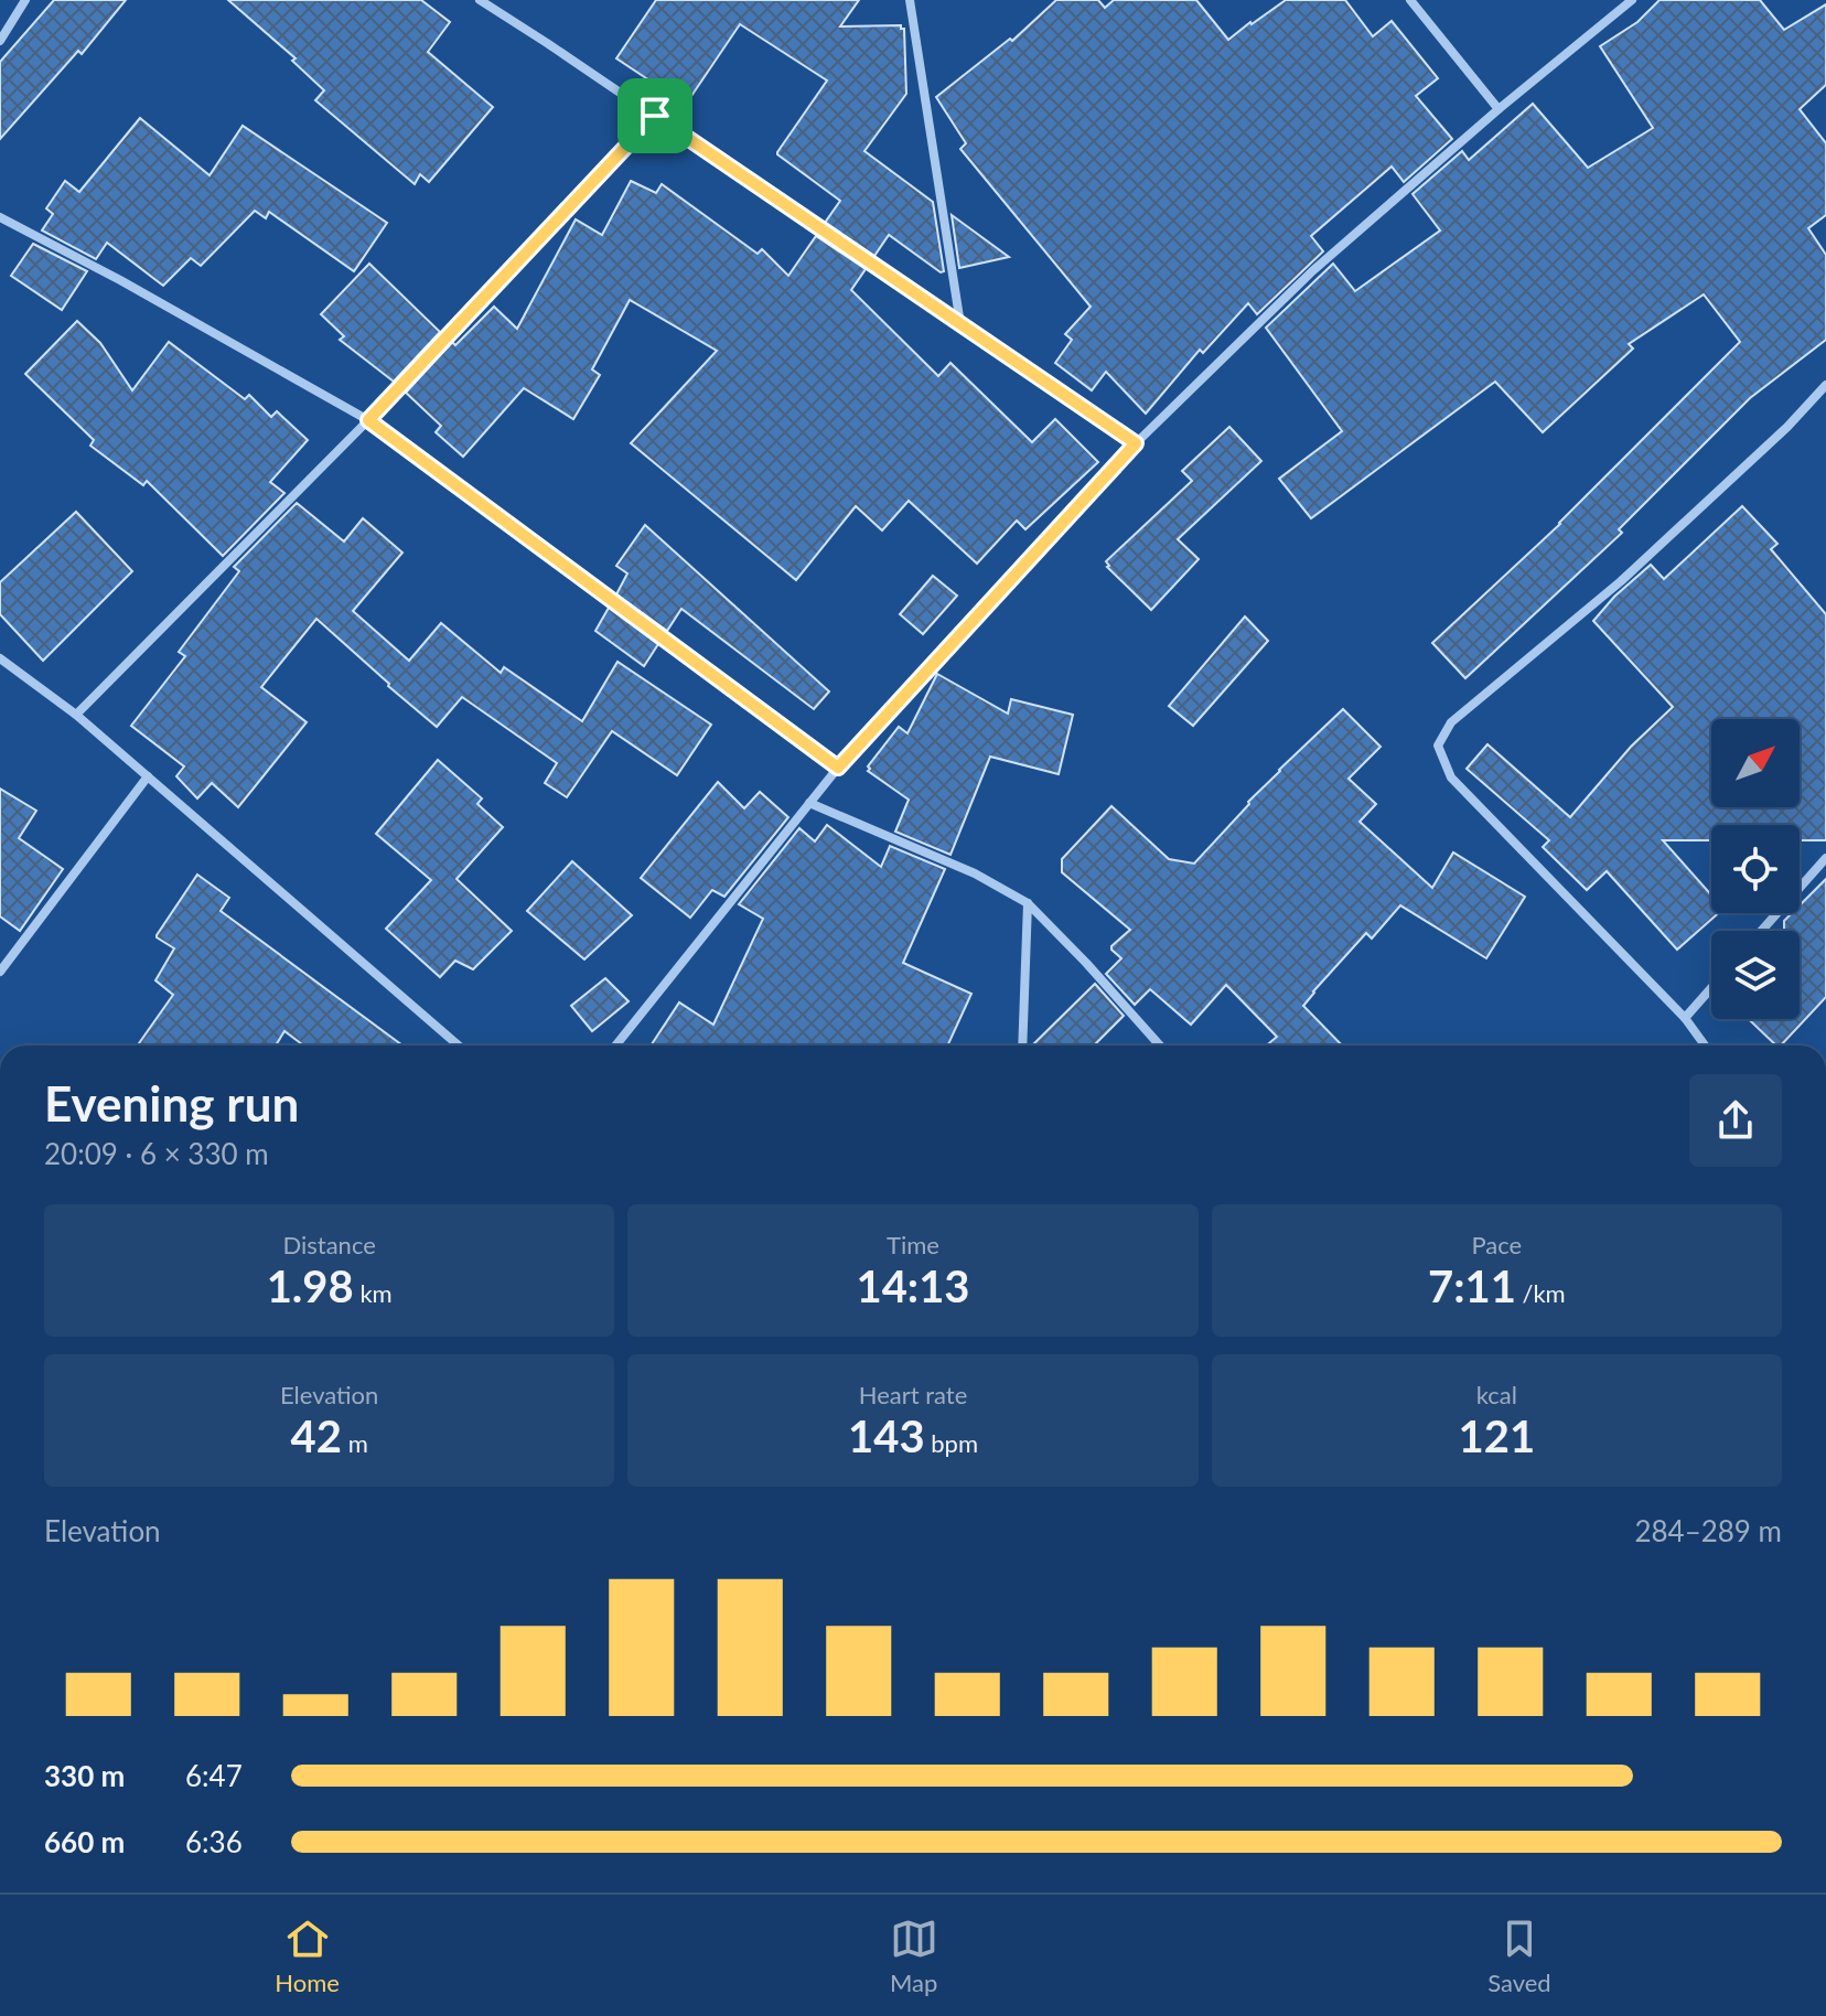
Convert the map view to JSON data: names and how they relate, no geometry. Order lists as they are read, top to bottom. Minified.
{"north":"top right","page":{"heading":["Evening run","20:09 · 6 × 330 m"],"stats":[["Distance","1.98 km"],["Time","14:13"],["Pace","7:11 /km"],["Elevation","42 m"],["Heart rate","143 bpm"],["kcal","121"]],"chart":["Elevation","284–289 m"],"list":[{"name":"330 m","note":"6:47"},{"name":"660 m","note":"6:36"}],"tabs":["Home","Map","Saved"]}}
